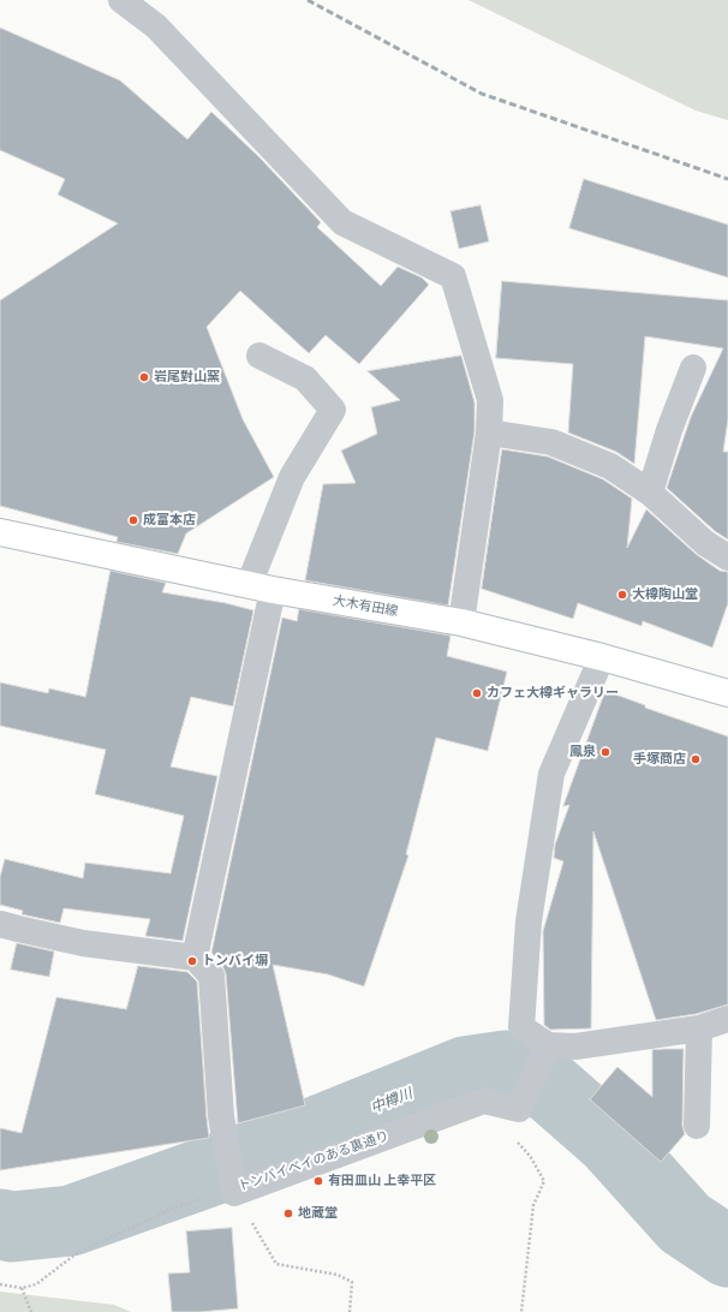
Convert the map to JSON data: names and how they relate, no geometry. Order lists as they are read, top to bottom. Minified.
{"streets":{"main road":["大木有田線"],"street":["トンバイベイのある裏通り"]},"water":["中樽川"],"places":["岩尾對山窯","成富本店","大樽陶山堂","カフェ大樽ギャラリー","鳳泉","手塚商店","トンバイ塀","有田皿山 上幸平区","地蔵堂"]}
